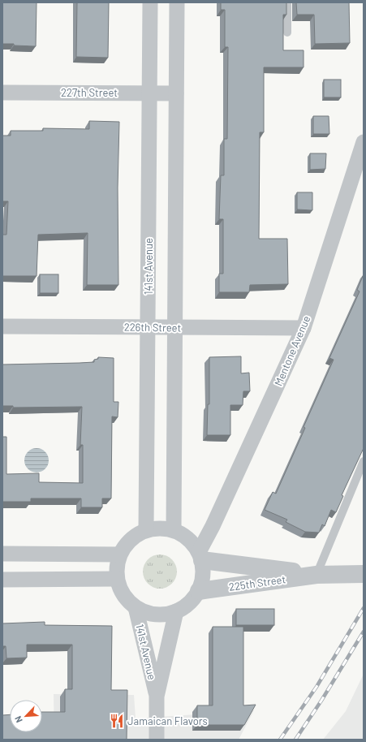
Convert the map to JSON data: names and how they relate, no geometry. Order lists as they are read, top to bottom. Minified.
{"streets":{"street":["227th Street","141st Avenue","226th Street","Mentone Avenue","225th Street"]},"crossings":[["227th Street","141st Avenue"],["141st Avenue","226th Street"],["141st Avenue","Mentone Avenue"],["141st Avenue","225th Street"],["226th Street","Mentone Avenue"],["Mentone Avenue","225th Street"]],"places":{"restaurant":["Jamaican Flavors"]},"north":"bottom left"}
